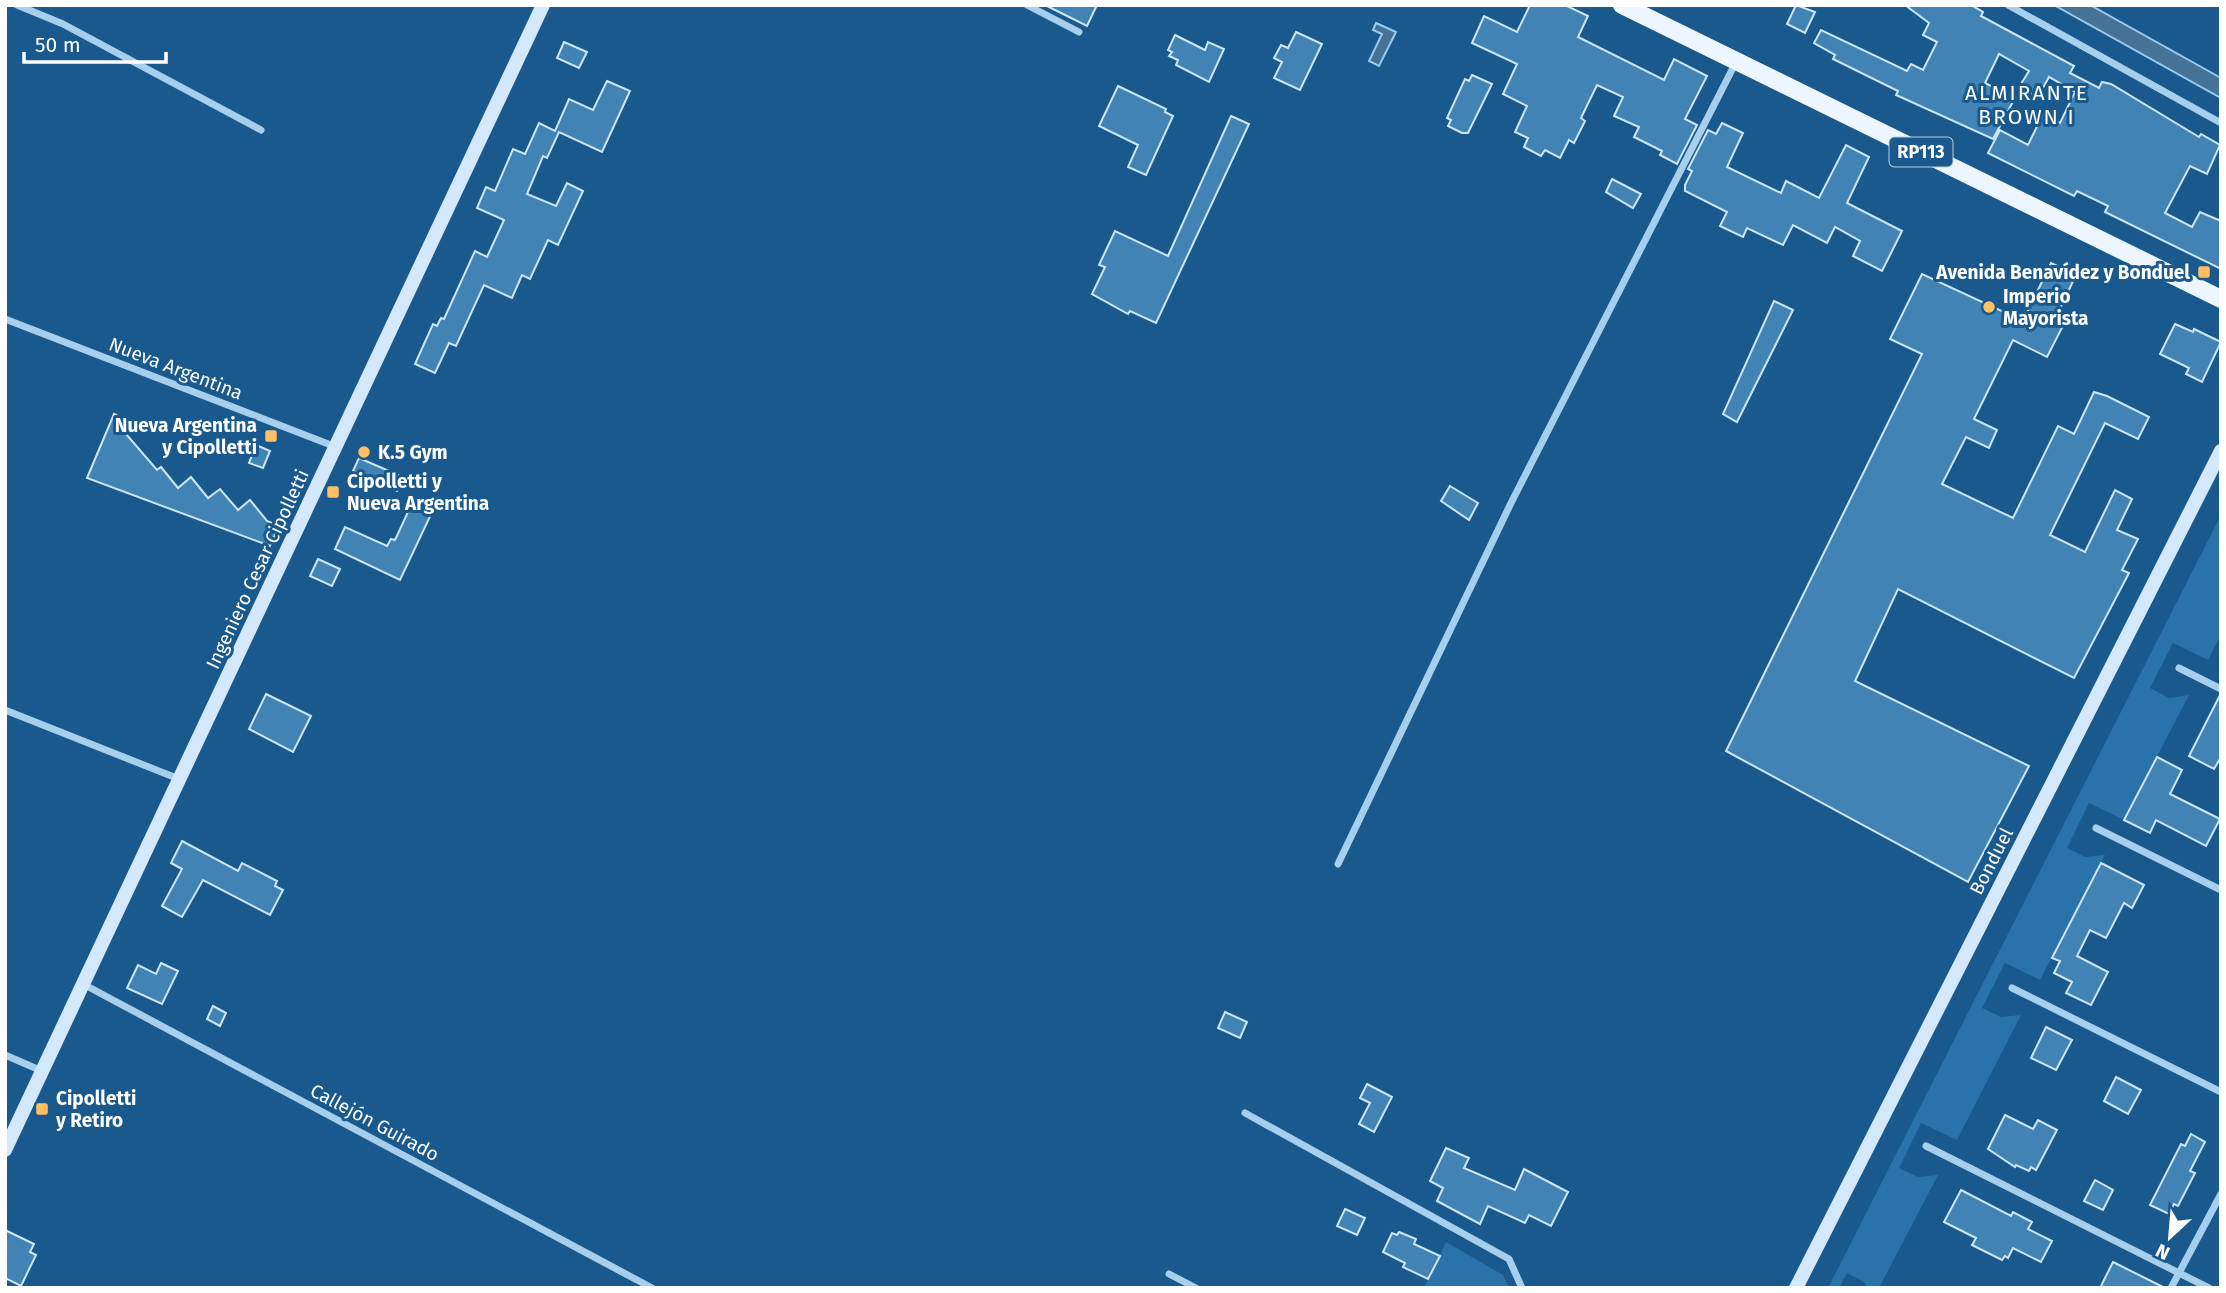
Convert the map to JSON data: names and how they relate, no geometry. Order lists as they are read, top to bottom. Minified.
{"streets":{"main road":["RP113"],"street":["Nueva Argentina","Ingeniero Cesar Cipolletti","Bonduel","Callejón Guirado"]},"crossings":[["Nueva Argentina","Ingeniero Cesar Cipolletti"],["Ingeniero Cesar Cipolletti","Callejón Guirado"]],"districts":["ALMIRANTE BROWN I"],"places":{"transit":["Avenida Benavídez y Bonduel","Nueva Argentina y Cipolletti","Cipolletti y Nueva Argentina","Cipolletti y Retiro"],"other":["Imperio Mayorista","K.5 Gym"]},"scale_bar":"50 m","north":"bottom left"}
